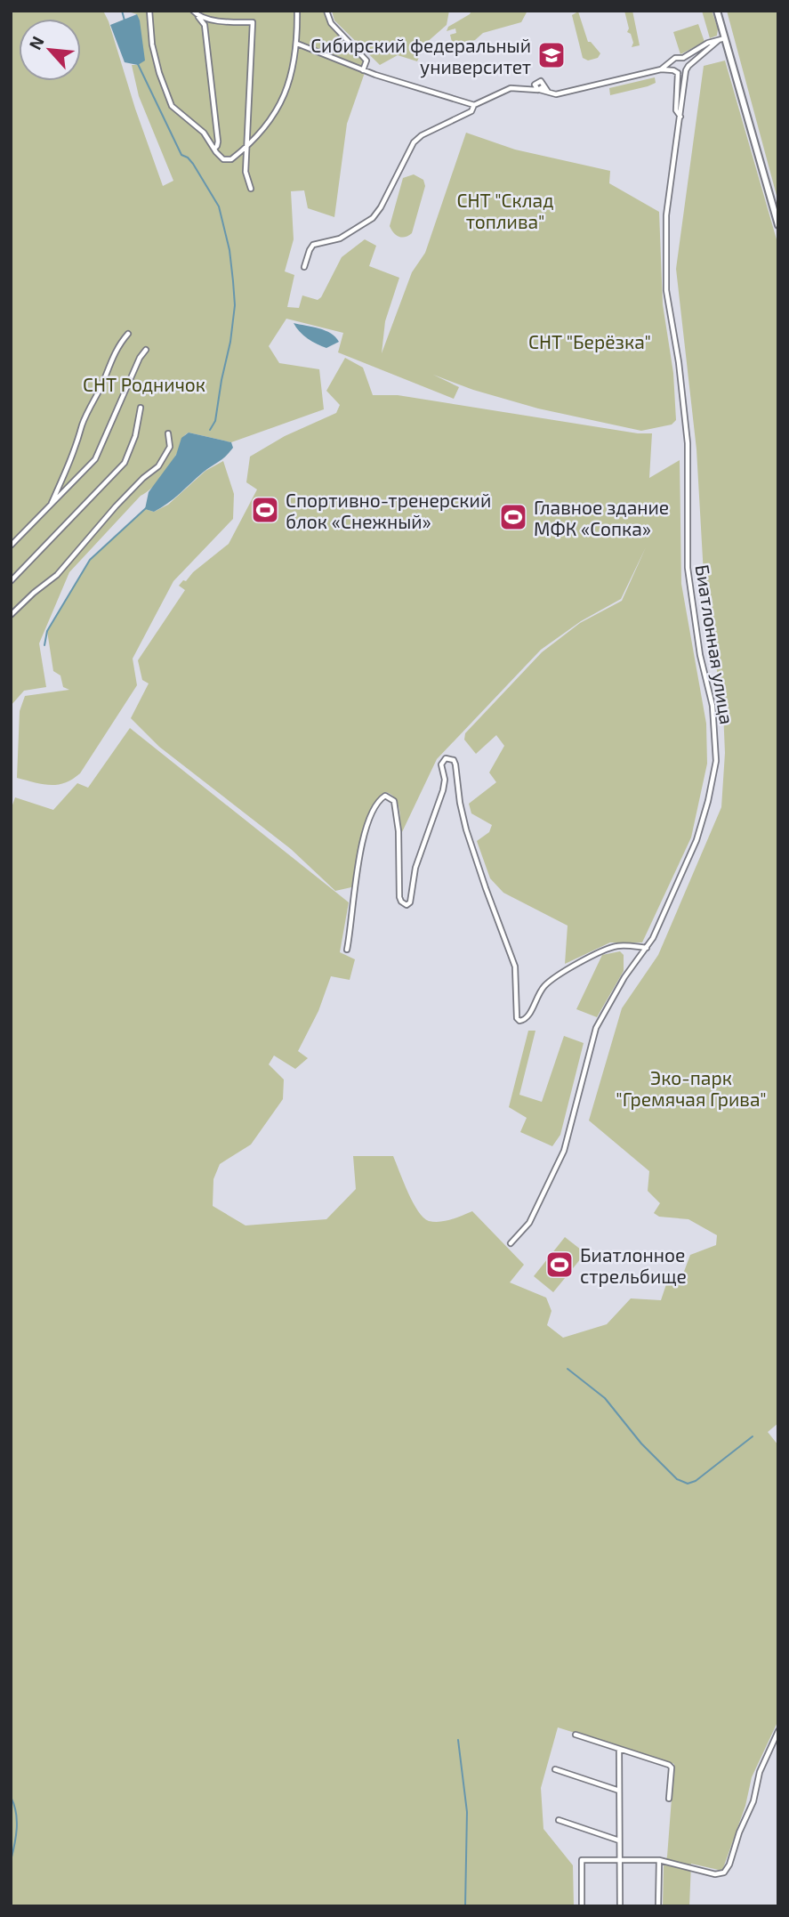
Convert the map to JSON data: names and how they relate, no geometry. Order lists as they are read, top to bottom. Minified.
{"streets":{"street":["Биатлонная улица"]},"parks":["СНТ \"Склад топлива\"","СНТ \"Берёзка\"","СНТ Родничок","Эко-парк \"Гремячая Грива\""],"places":{"school or university":["Сибирский федеральный университет"],"sports":["Спортивно-тренерский блок «Снежный»","Главное здание МФК «Сопка»","Биатлонное стрельбище"]},"north":"top left"}
